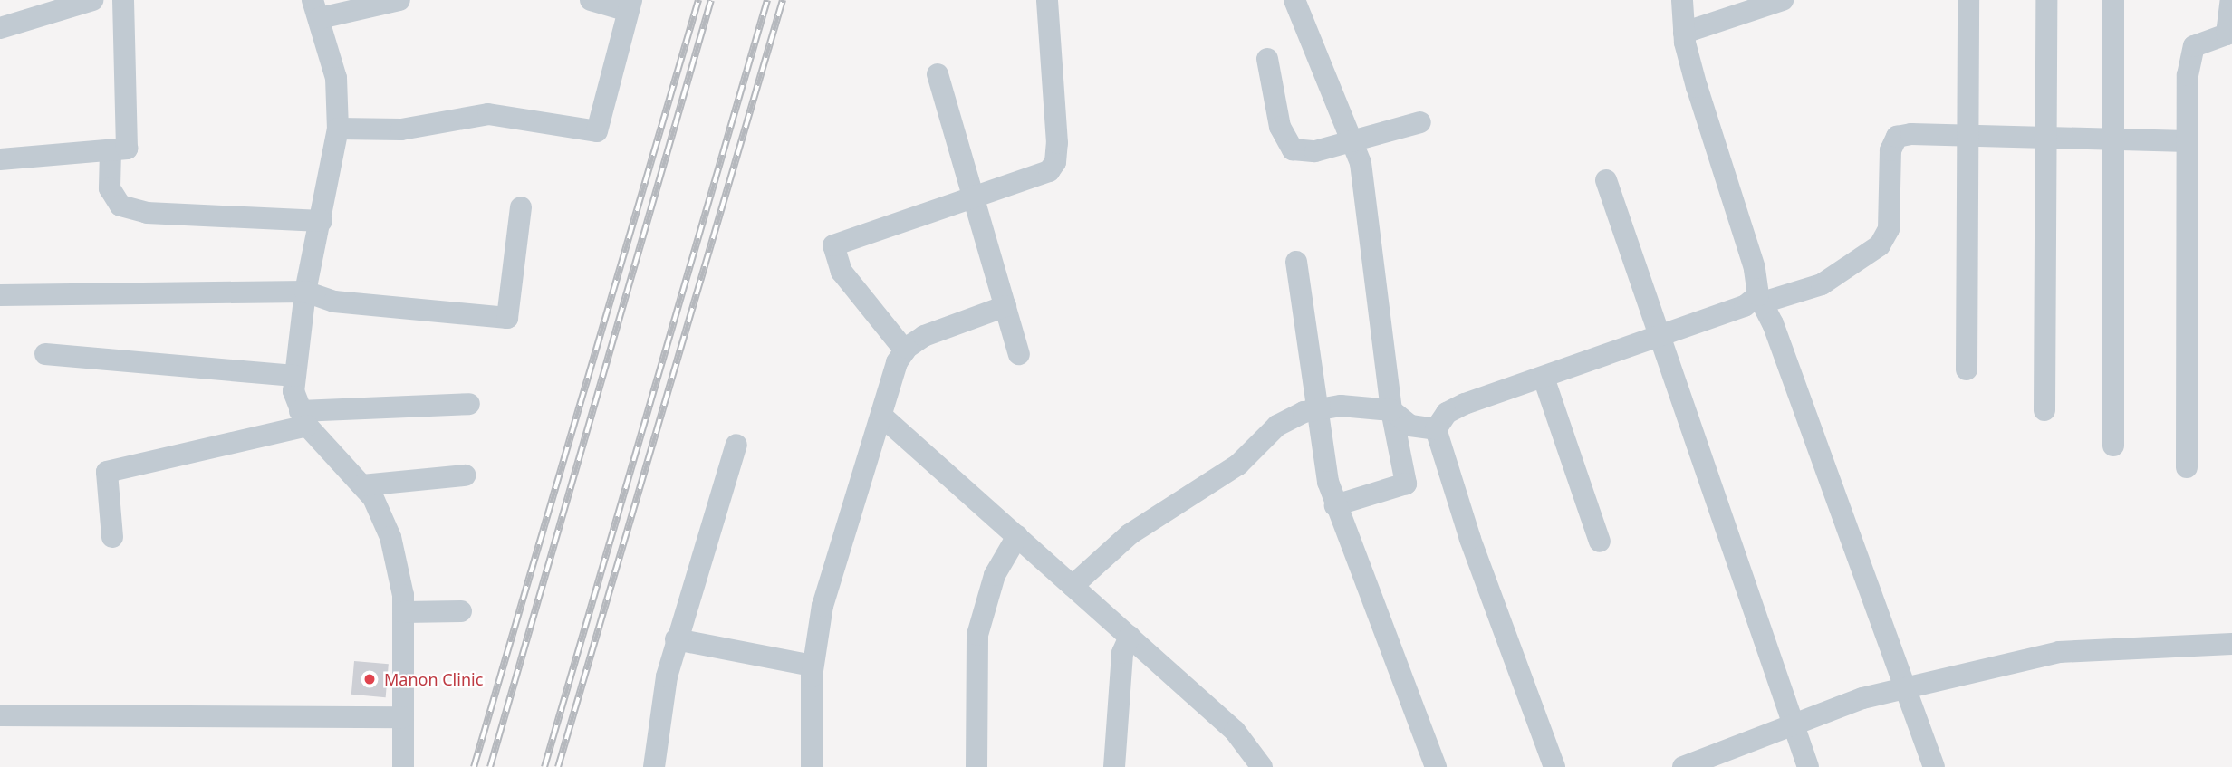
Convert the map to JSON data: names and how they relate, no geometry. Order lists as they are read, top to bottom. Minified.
{"places":["Manon Clinic"]}
